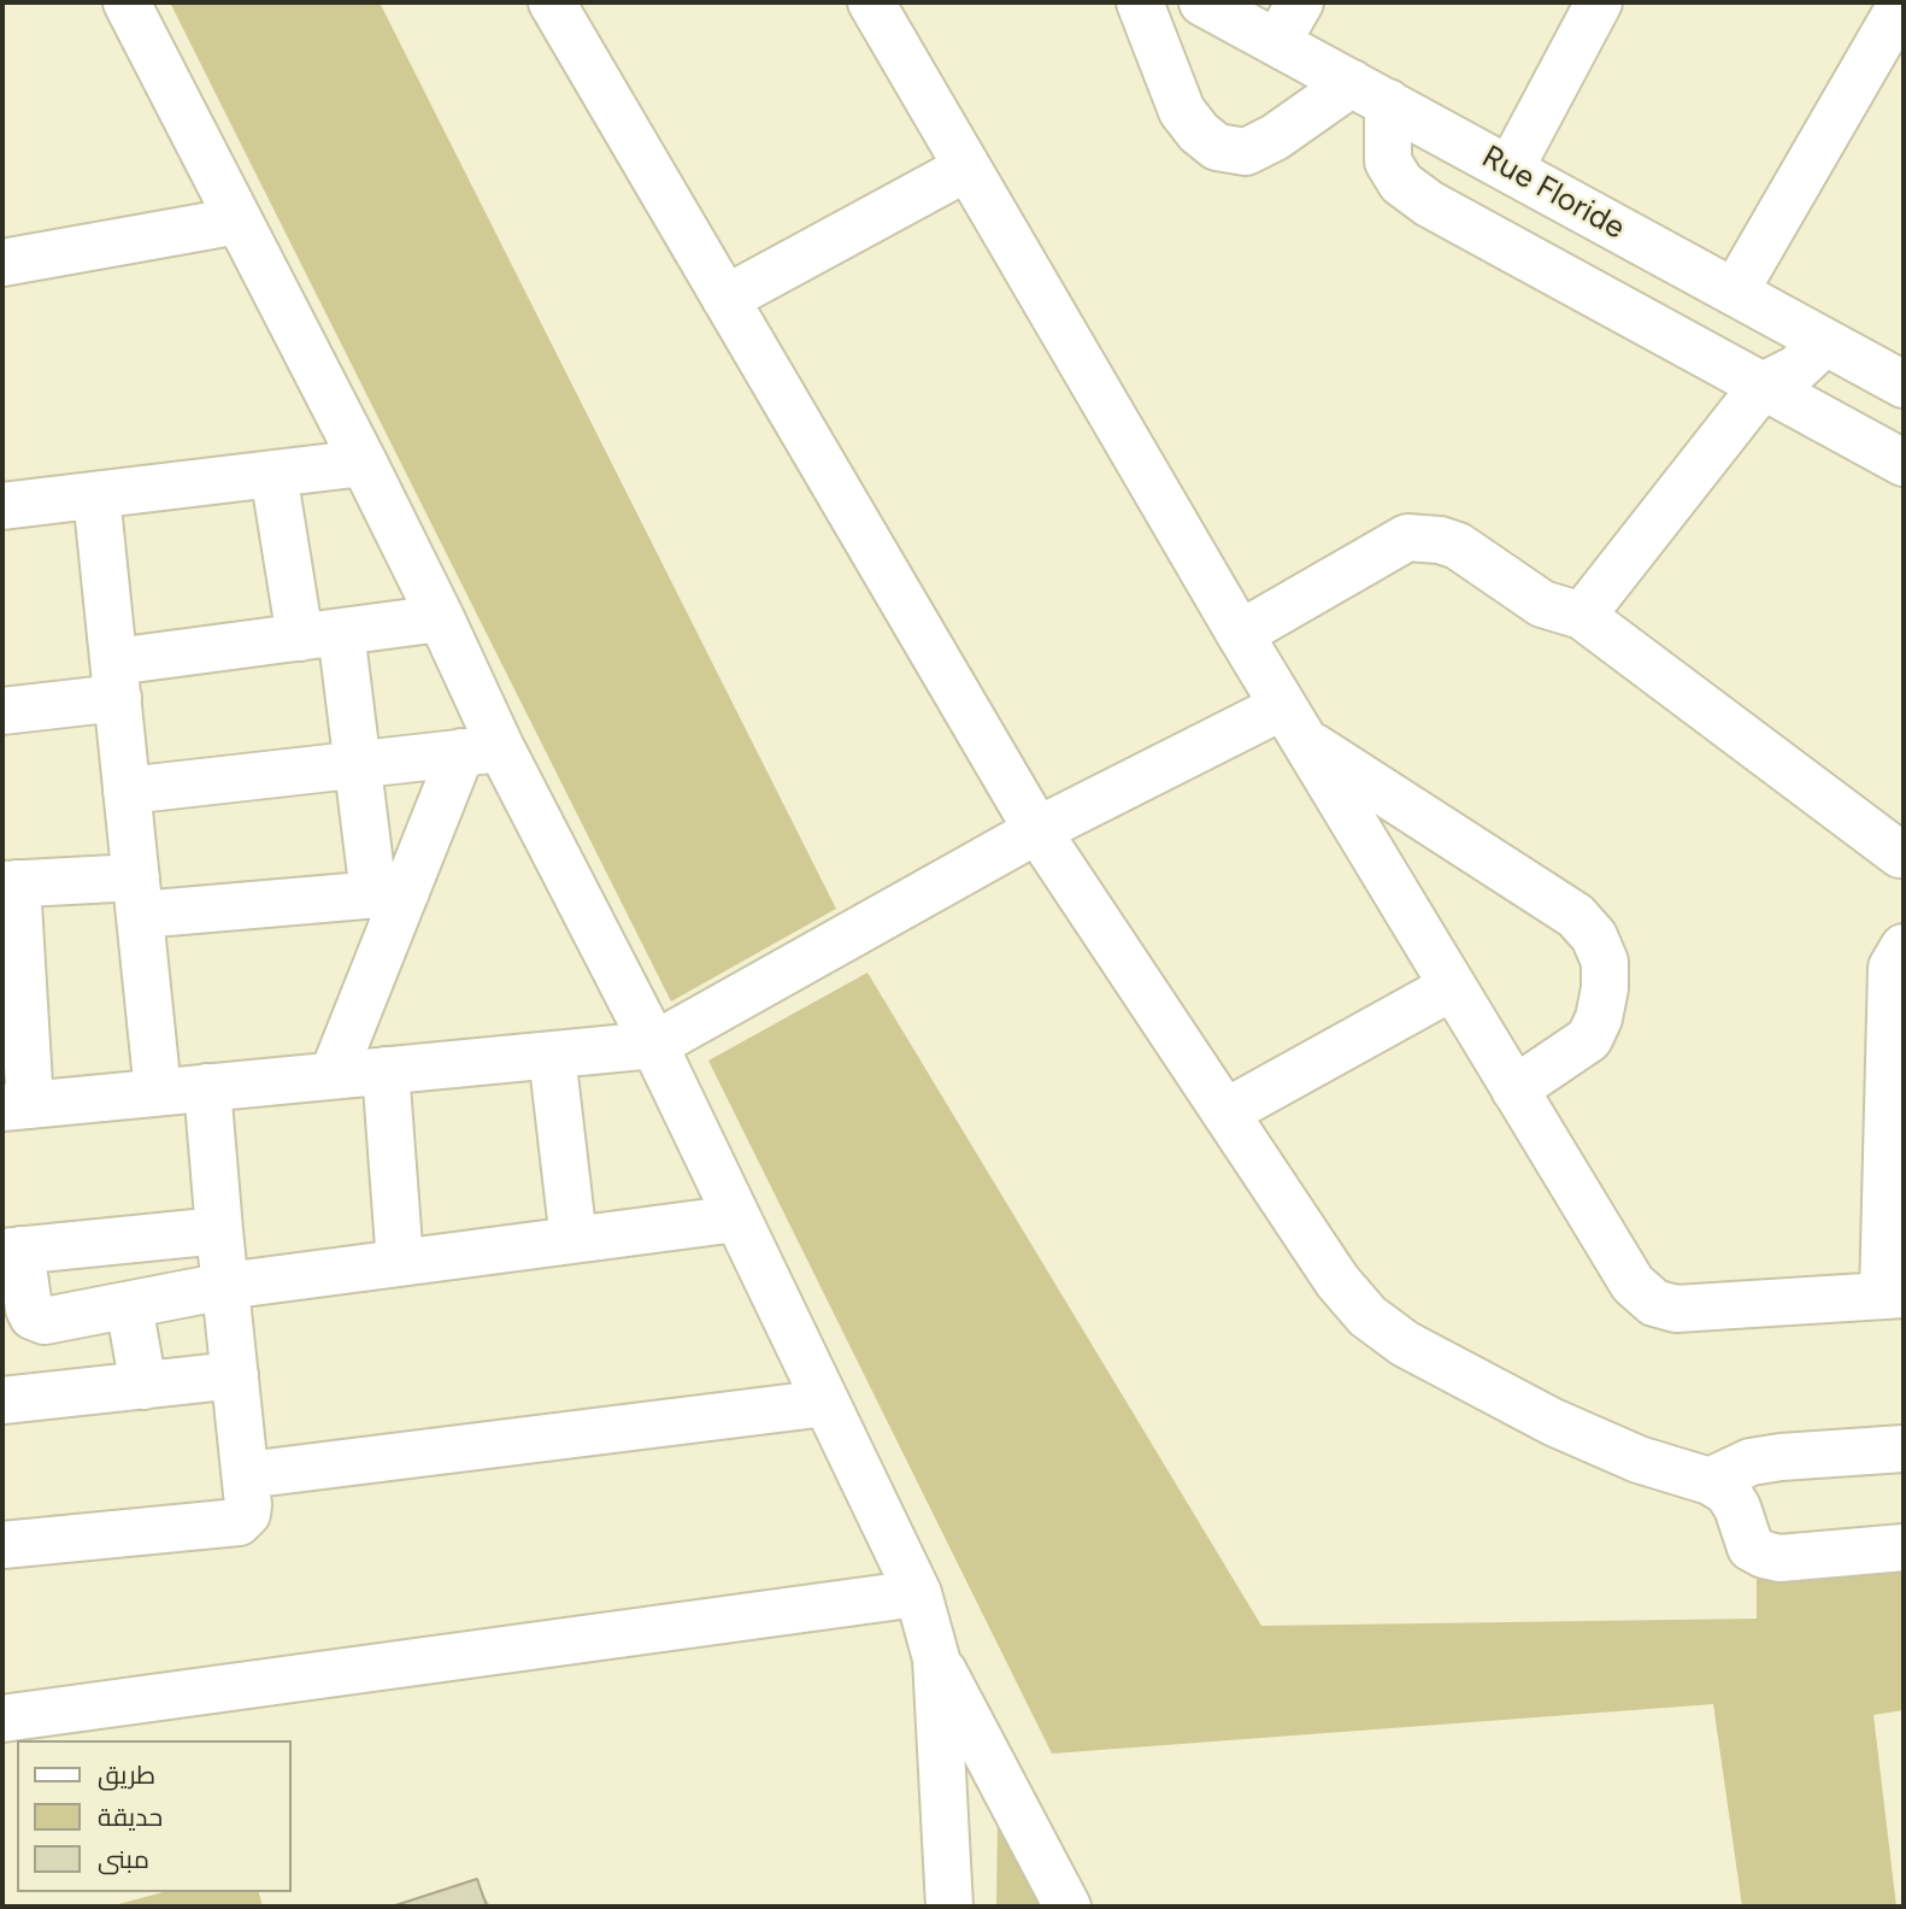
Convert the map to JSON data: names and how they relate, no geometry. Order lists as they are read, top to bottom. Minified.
{"streets":{"street":["Rue Floride"]},"legend":["طريق","حديقة","مبنى"]}
